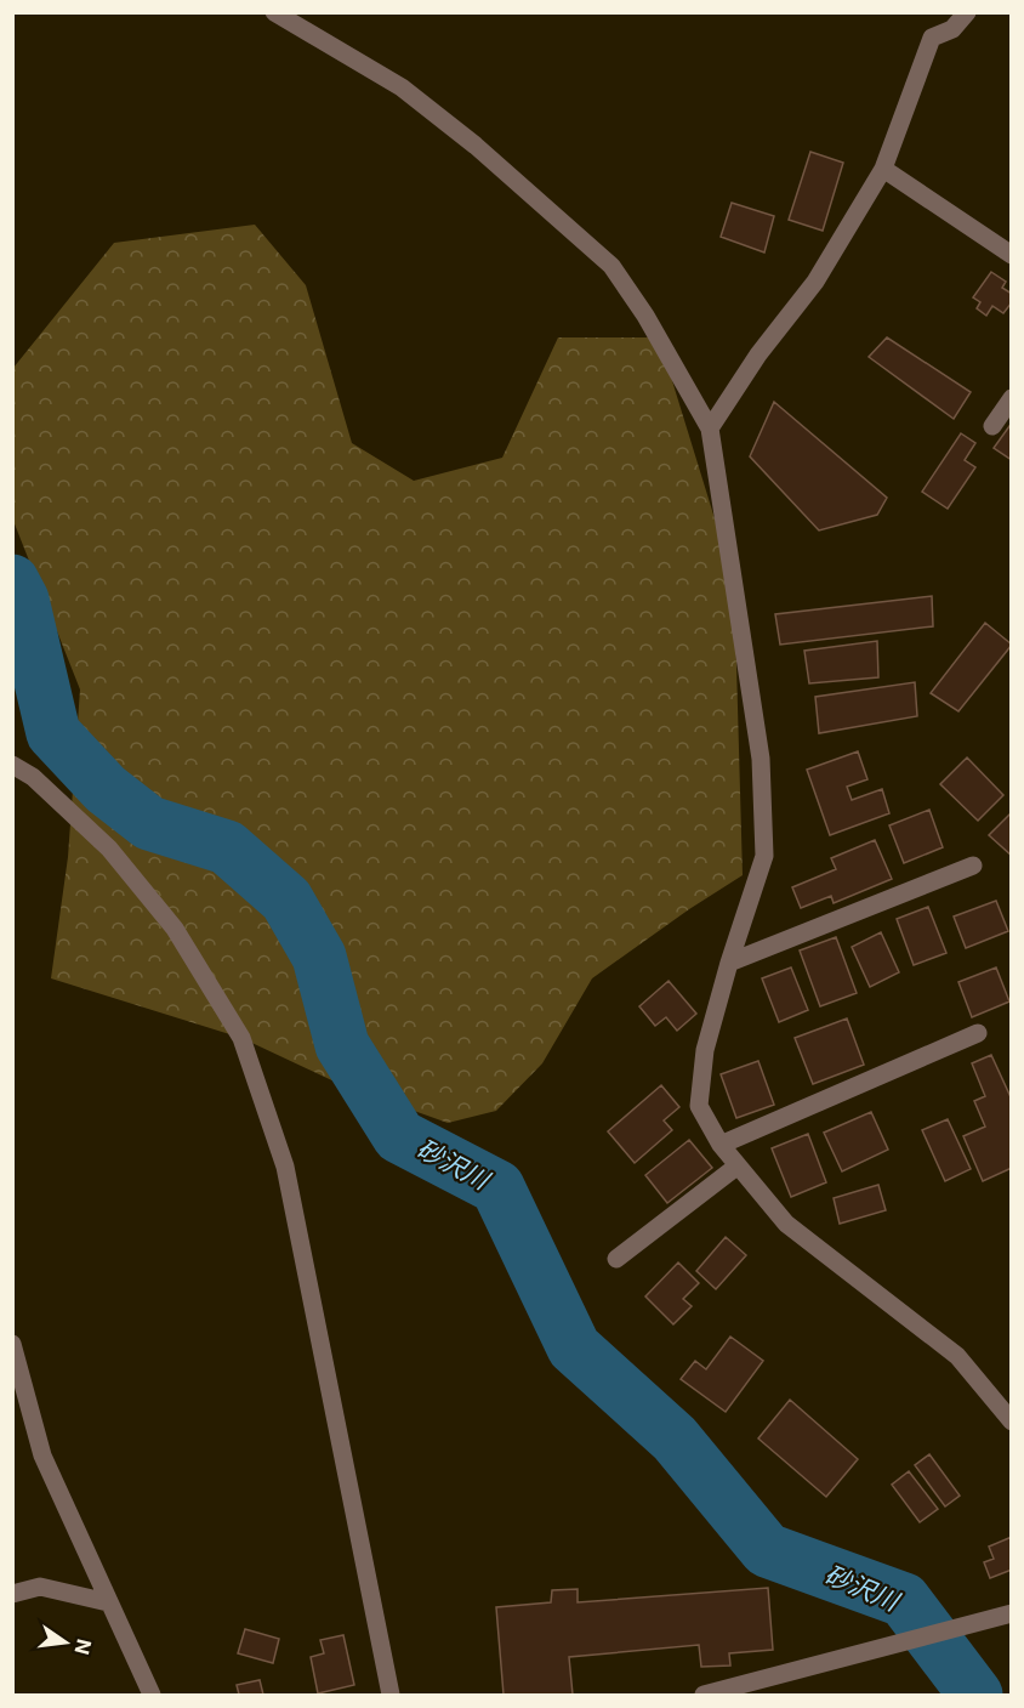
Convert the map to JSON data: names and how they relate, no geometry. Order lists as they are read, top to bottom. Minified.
{"water":["砂沢川"],"north":"right"}
